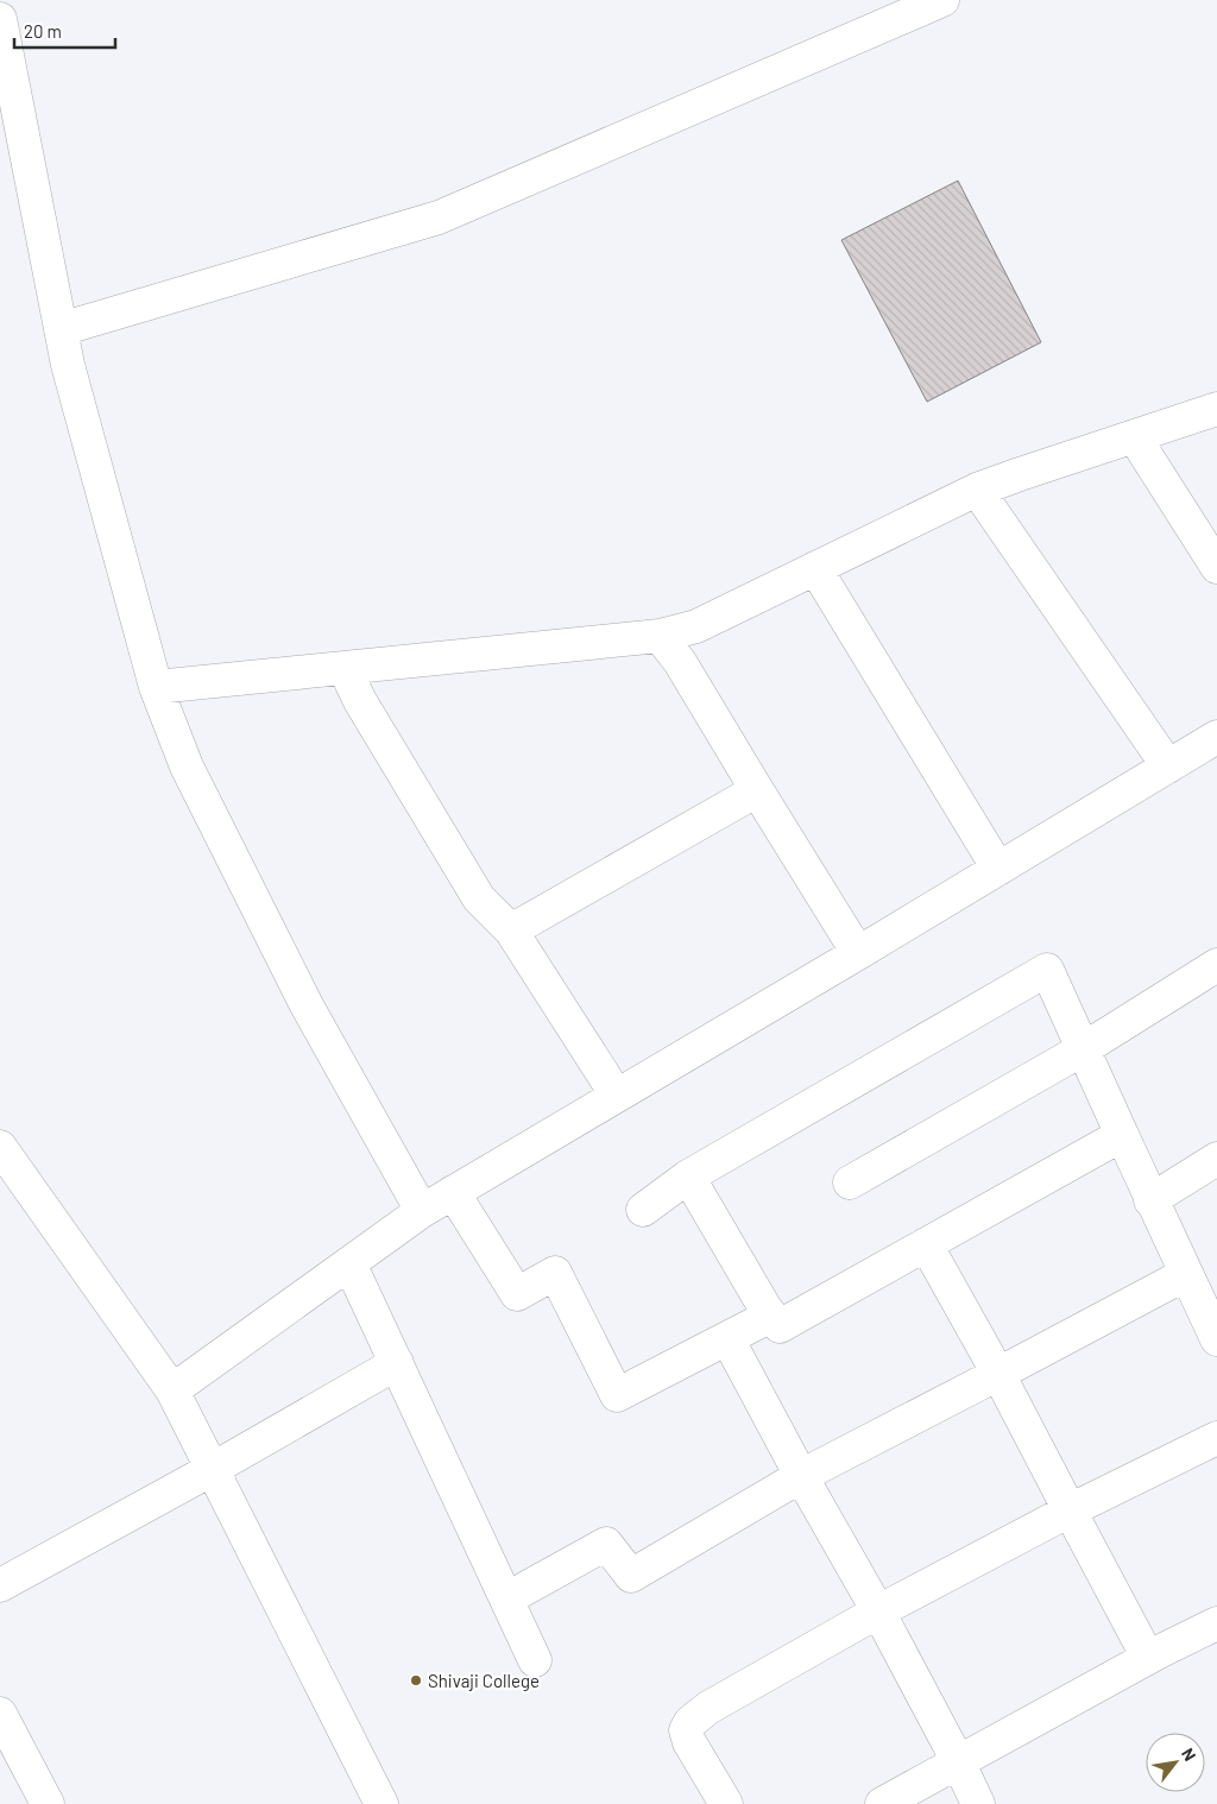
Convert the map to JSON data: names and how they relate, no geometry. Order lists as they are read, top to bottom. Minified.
{"places":["Shivaji College"],"scale_bar":"20 m","north":"top right"}
